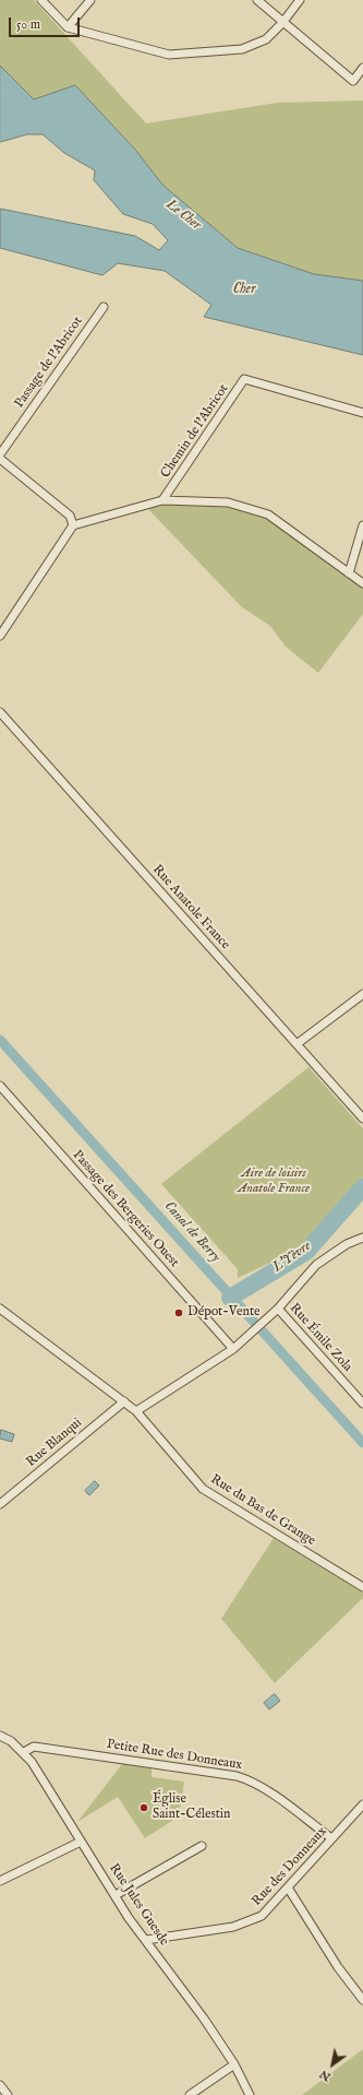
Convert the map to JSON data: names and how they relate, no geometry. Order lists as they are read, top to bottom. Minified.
{"streets":{"street":["Passage de l'Abricot","Chemin de l'Abricot","Rue Anatole France","Passage des Bergeries Ouest","Rue Émile Zola","Rue Blanqui","Rue du Bas de Grange","Petite Rue des Donneaux","Rue des Donneaux","Rue Jules Guesde"]},"crossings":[["Rue Blanqui","Rue du Bas de Grange"],["Petite Rue des Donneaux","Rue des Donneaux"],["Petite Rue des Donneaux","Rue Jules Guesde"],["Rue des Donneaux","Rue Jules Guesde"]],"water":["Le Cher","Cher","Canal de Berry","L'Yèvre"],"parks":["Aire de loisirs Anatole France"],"places":["Dépot-Vente","Église Saint-Célestin"],"scale_bar":"50 m","north":"bottom left"}
